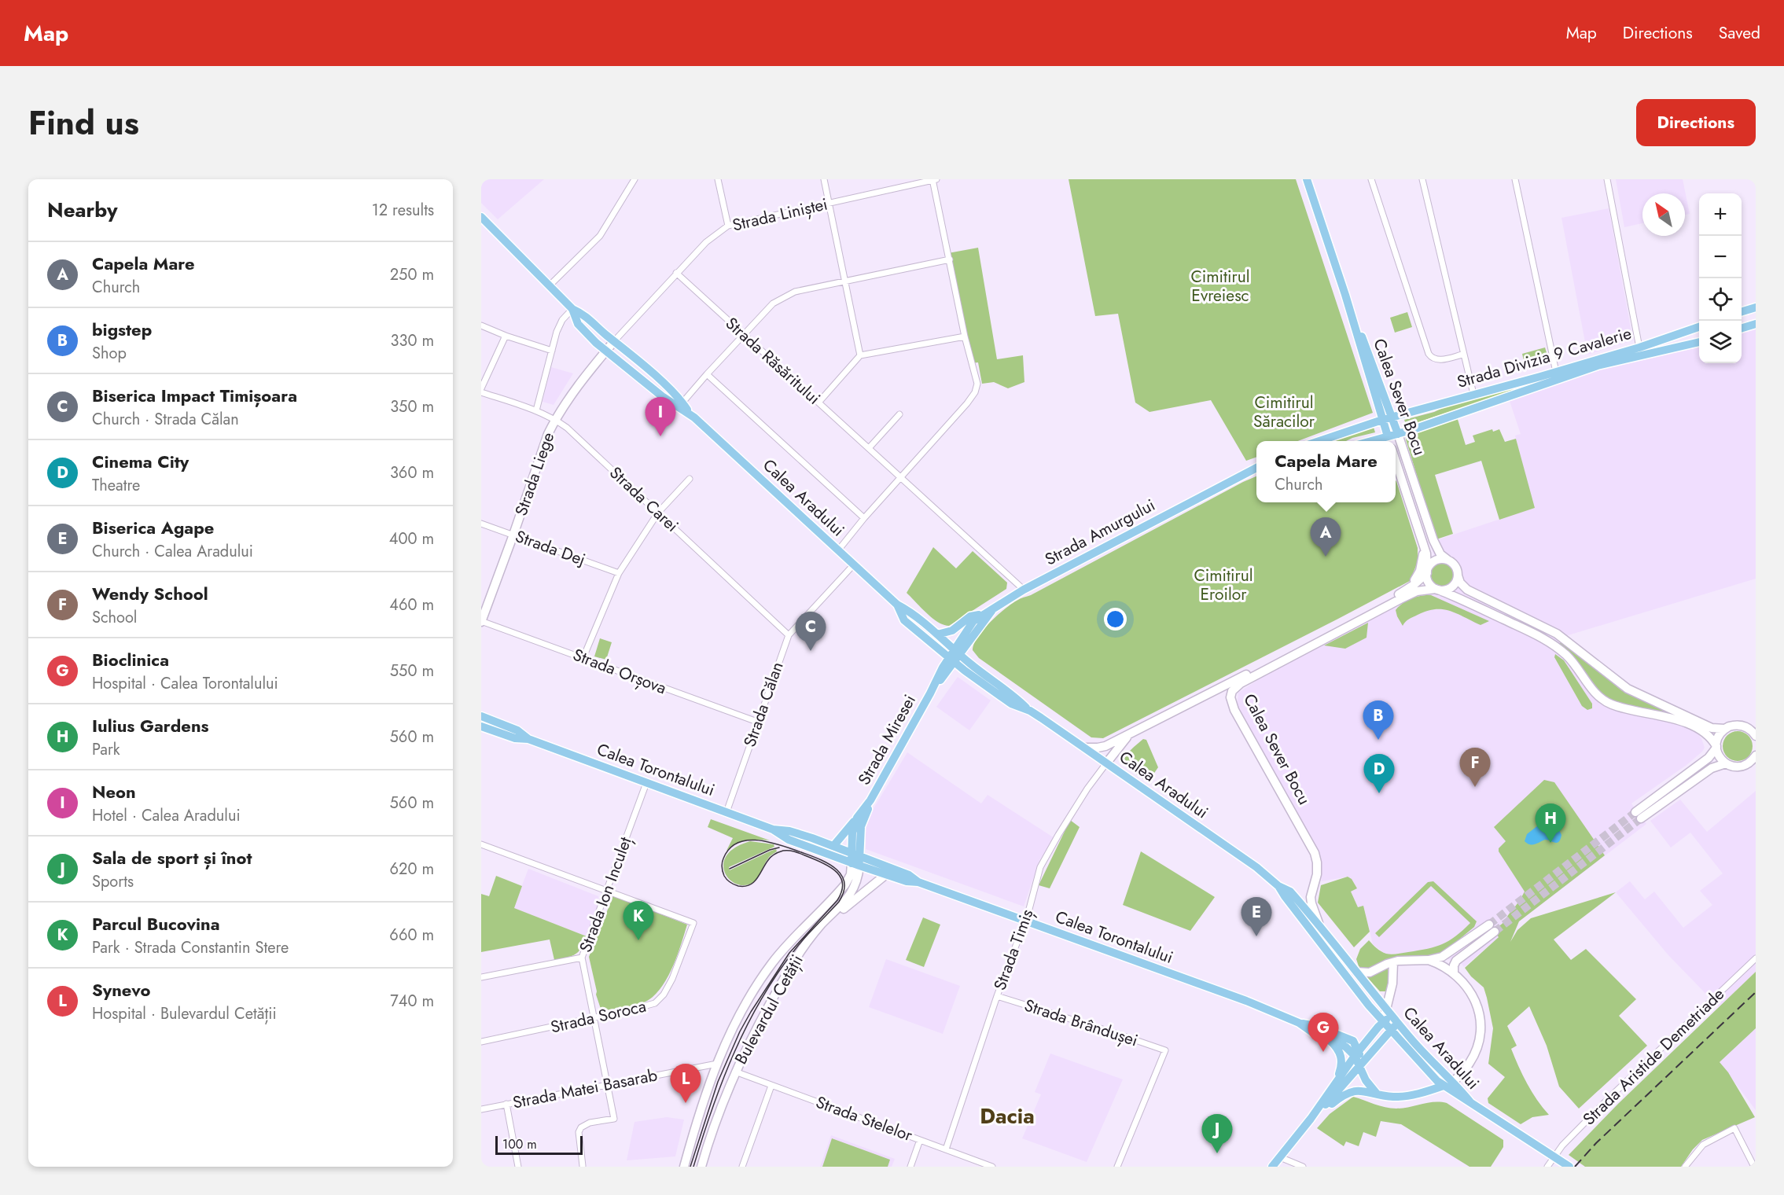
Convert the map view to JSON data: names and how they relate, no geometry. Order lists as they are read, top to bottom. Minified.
{"streets":{"main road":["Strada Divizia 9 Cavalerie","Calea Sever Bocu","Strada Liege","Calea Aradului","Strada Amurgului","Strada Miresei","Calea Torontalului","Bulevardul Cetății"],"street":["Strada Liniștei","Strada Răsăritului","Strada Carei","Strada Dej","Strada Orșova","Strada Călan","Strada Ion Inculeț","Strada Timiș","Strada Soroca","Strada Brândușei","Strada Aristide Demetriade","Strada Matei Basarab","Strada Stelelor"]},"crossings":[["Strada Liniștei","Strada Răsăritului"],["Strada Liniștei","Strada Liege"],["Strada Liniștei","Calea Aradului"],["Strada Divizia 9 Cavalerie","Calea Sever Bocu"],["Strada Răsăritului","Strada Amurgului"],["Calea Sever Bocu","Calea Aradului"],["Strada Liege","Calea Aradului"],["Strada Liege","Strada Carei"],["Strada Liege","Strada Dej"],["Strada Liege","Strada Orșova"],["Calea Aradului","Strada Amurgului"],["Calea Aradului","Strada Călan"],["Calea Aradului","Strada Miresei"],["Calea Aradului","Strada Timiș"],["Calea Aradului","Strada Aristide Demetriade"],["Strada Carei","Strada Călan"],["Strada Amurgului","Strada Miresei"],["Strada Orșova","Strada Călan"],["Strada Călan","Calea Torontalului"],["Strada Miresei","Calea Torontalului"],["Strada Miresei","Bulevardul Cetății"],["Calea Torontalului","Strada Ion Inculeț"],["Calea Torontalului","Strada Timiș"],["Calea Torontalului","Bulevardul Cetății"],["Strada Ion Inculeț","Strada Soroca"],["Strada Ion Inculeț","Strada Matei Basarab"],["Strada Timiș","Strada Brândușei"],["Strada Timiș","Strada Stelelor"],["Bulevardul Cetății","Strada Matei Basarab"],["Bulevardul Cetății","Strada Stelelor"]],"districts":["Dacia"],"parks":["Cimitirul Evreiesc","Cimitirul Săracilor","Cimitirul Eroilor"],"scale_bar":"100 m","north":"top left","page":{"header":"Map","nav":["Map","Directions","Saved"],"title":"Find us","buttons":"Directions","heading":["Nearby","12 results"],"map_buttons":["+","−"],"list":[{"mark":"A","name":"Capela Mare","note":"Church","value":"250 m"},{"mark":"B","name":"bigstep","note":"Shop","value":"330 m"},{"mark":"C","name":"Biserica Impact Timișoara","note":"Church · Strada Călan","value":"350 m"},{"mark":"D","name":"Cinema City","note":"Theatre","value":"360 m"},{"mark":"E","name":"Biserica Agape","note":"Church · Calea Aradului","value":"400 m"},{"mark":"F","name":"Wendy School","note":"School","value":"460 m"},{"mark":"G","name":"Bioclinica","note":"Hospital · Calea Torontalului","value":"550 m"},{"mark":"H","name":"Iulius Gardens","note":"Park","value":"560 m"},{"mark":"I","name":"Neon","note":"Hotel · Calea Aradului","value":"560 m"},{"mark":"J","name":"Sala de sport și înot","note":"Sports","value":"620 m"},{"mark":"K","name":"Parcul Bucovina","note":"Park · Strada Constantin Stere","value":"660 m"},{"mark":"L","name":"Synevo","note":"Hospital · Bulevardul Cetății","value":"740 m"}],"pins":["I","A","C","B","F","D","H","E","K","G","L","J"],"popup":["Capela Mare","Church"],"scale":"100 m"}}
